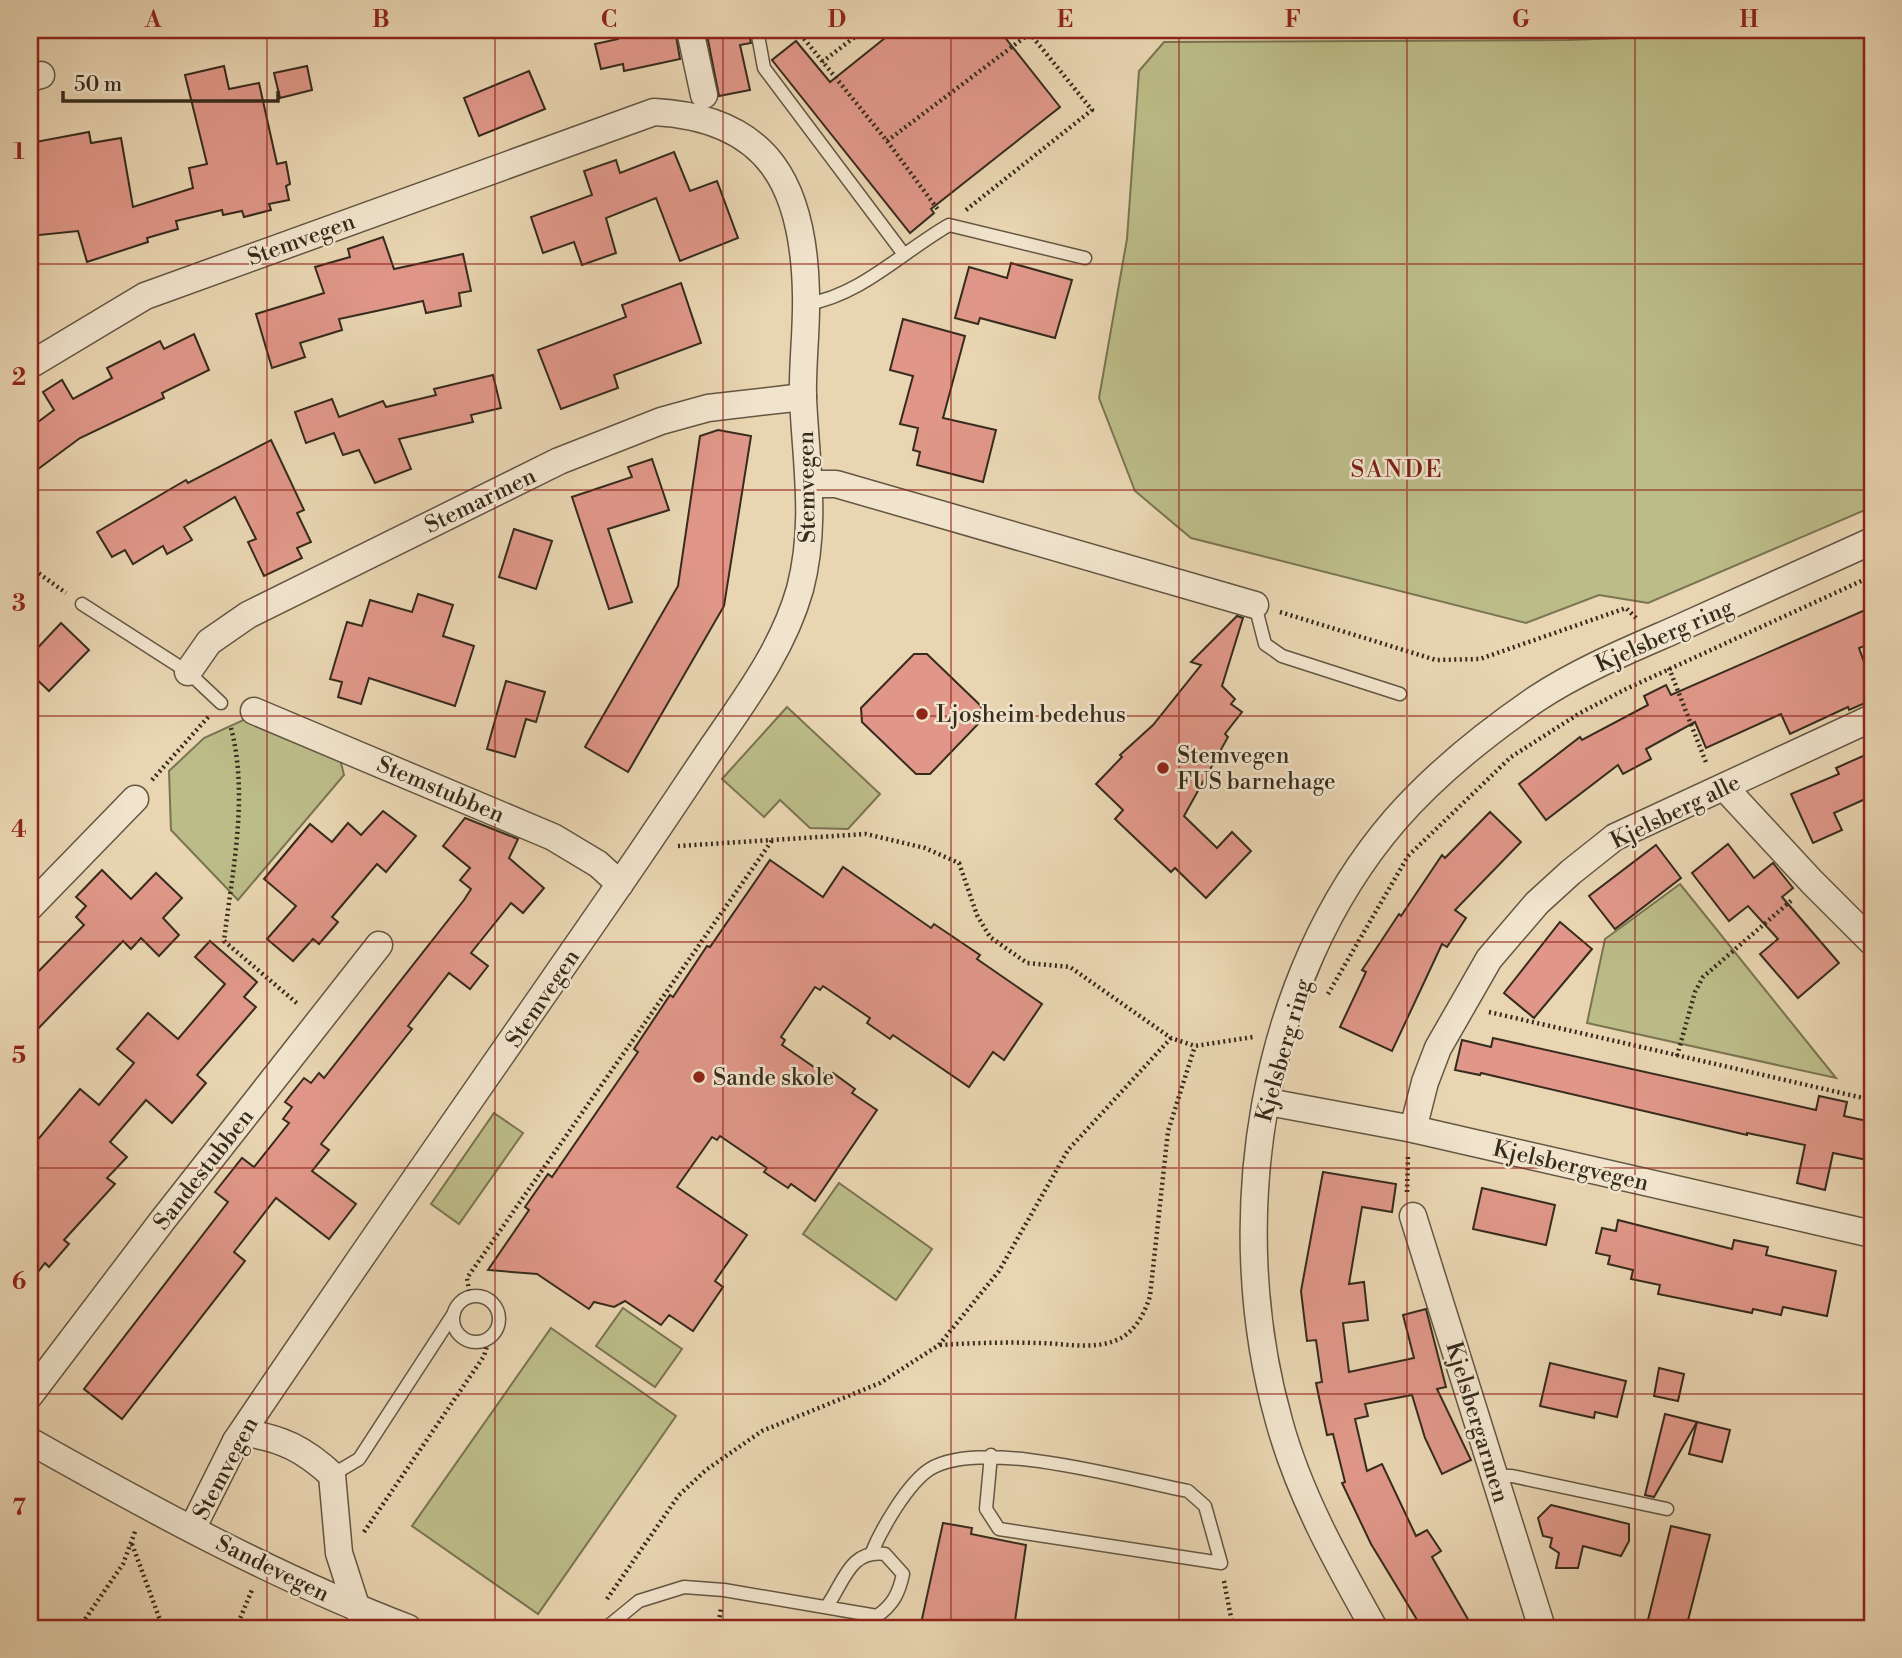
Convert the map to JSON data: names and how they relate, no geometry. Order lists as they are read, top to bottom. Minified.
{"streets":{"street":["Stemvegen","Stemarmen","Kjelsberg ring","Stemstubben","Kjelsberg alle","Kjelsbergvegen","Sandestubben","Kjelsbergarmen","Sandevegen"]},"crossings":[["Stemvegen","Stemarmen"],["Stemvegen","Stemstubben"],["Stemvegen","Sandevegen"],["Kjelsberg ring","Kjelsbergvegen"],["Kjelsberg alle","Kjelsbergvegen"]],"districts":["SANDE"],"places":["Ljosheim bedehus","Stemvegen FUS barnehage","Sande skole"],"scale_bar":"50 m","grid":{"columns":["A","B","C","D","E","F","G","H"],"rows":["1","2","3","4","5","6","7"]}}
